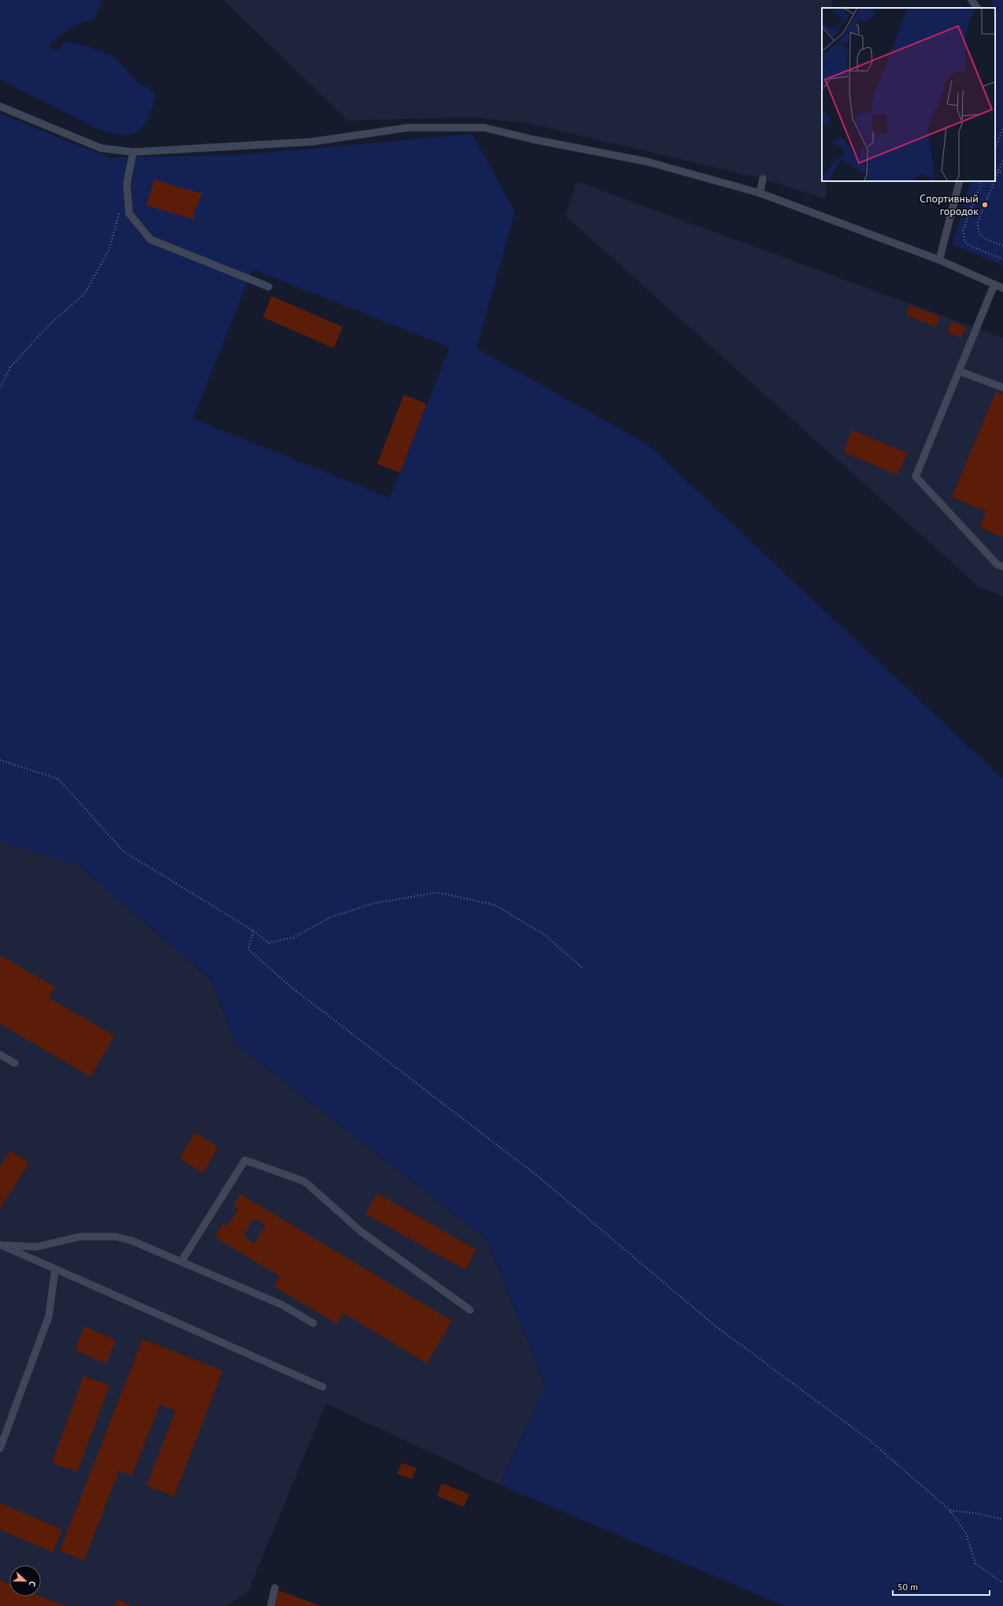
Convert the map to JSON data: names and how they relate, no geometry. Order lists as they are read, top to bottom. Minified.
{"places":["Спортивный городок"],"scale_bar":"50 m","north":"right"}
